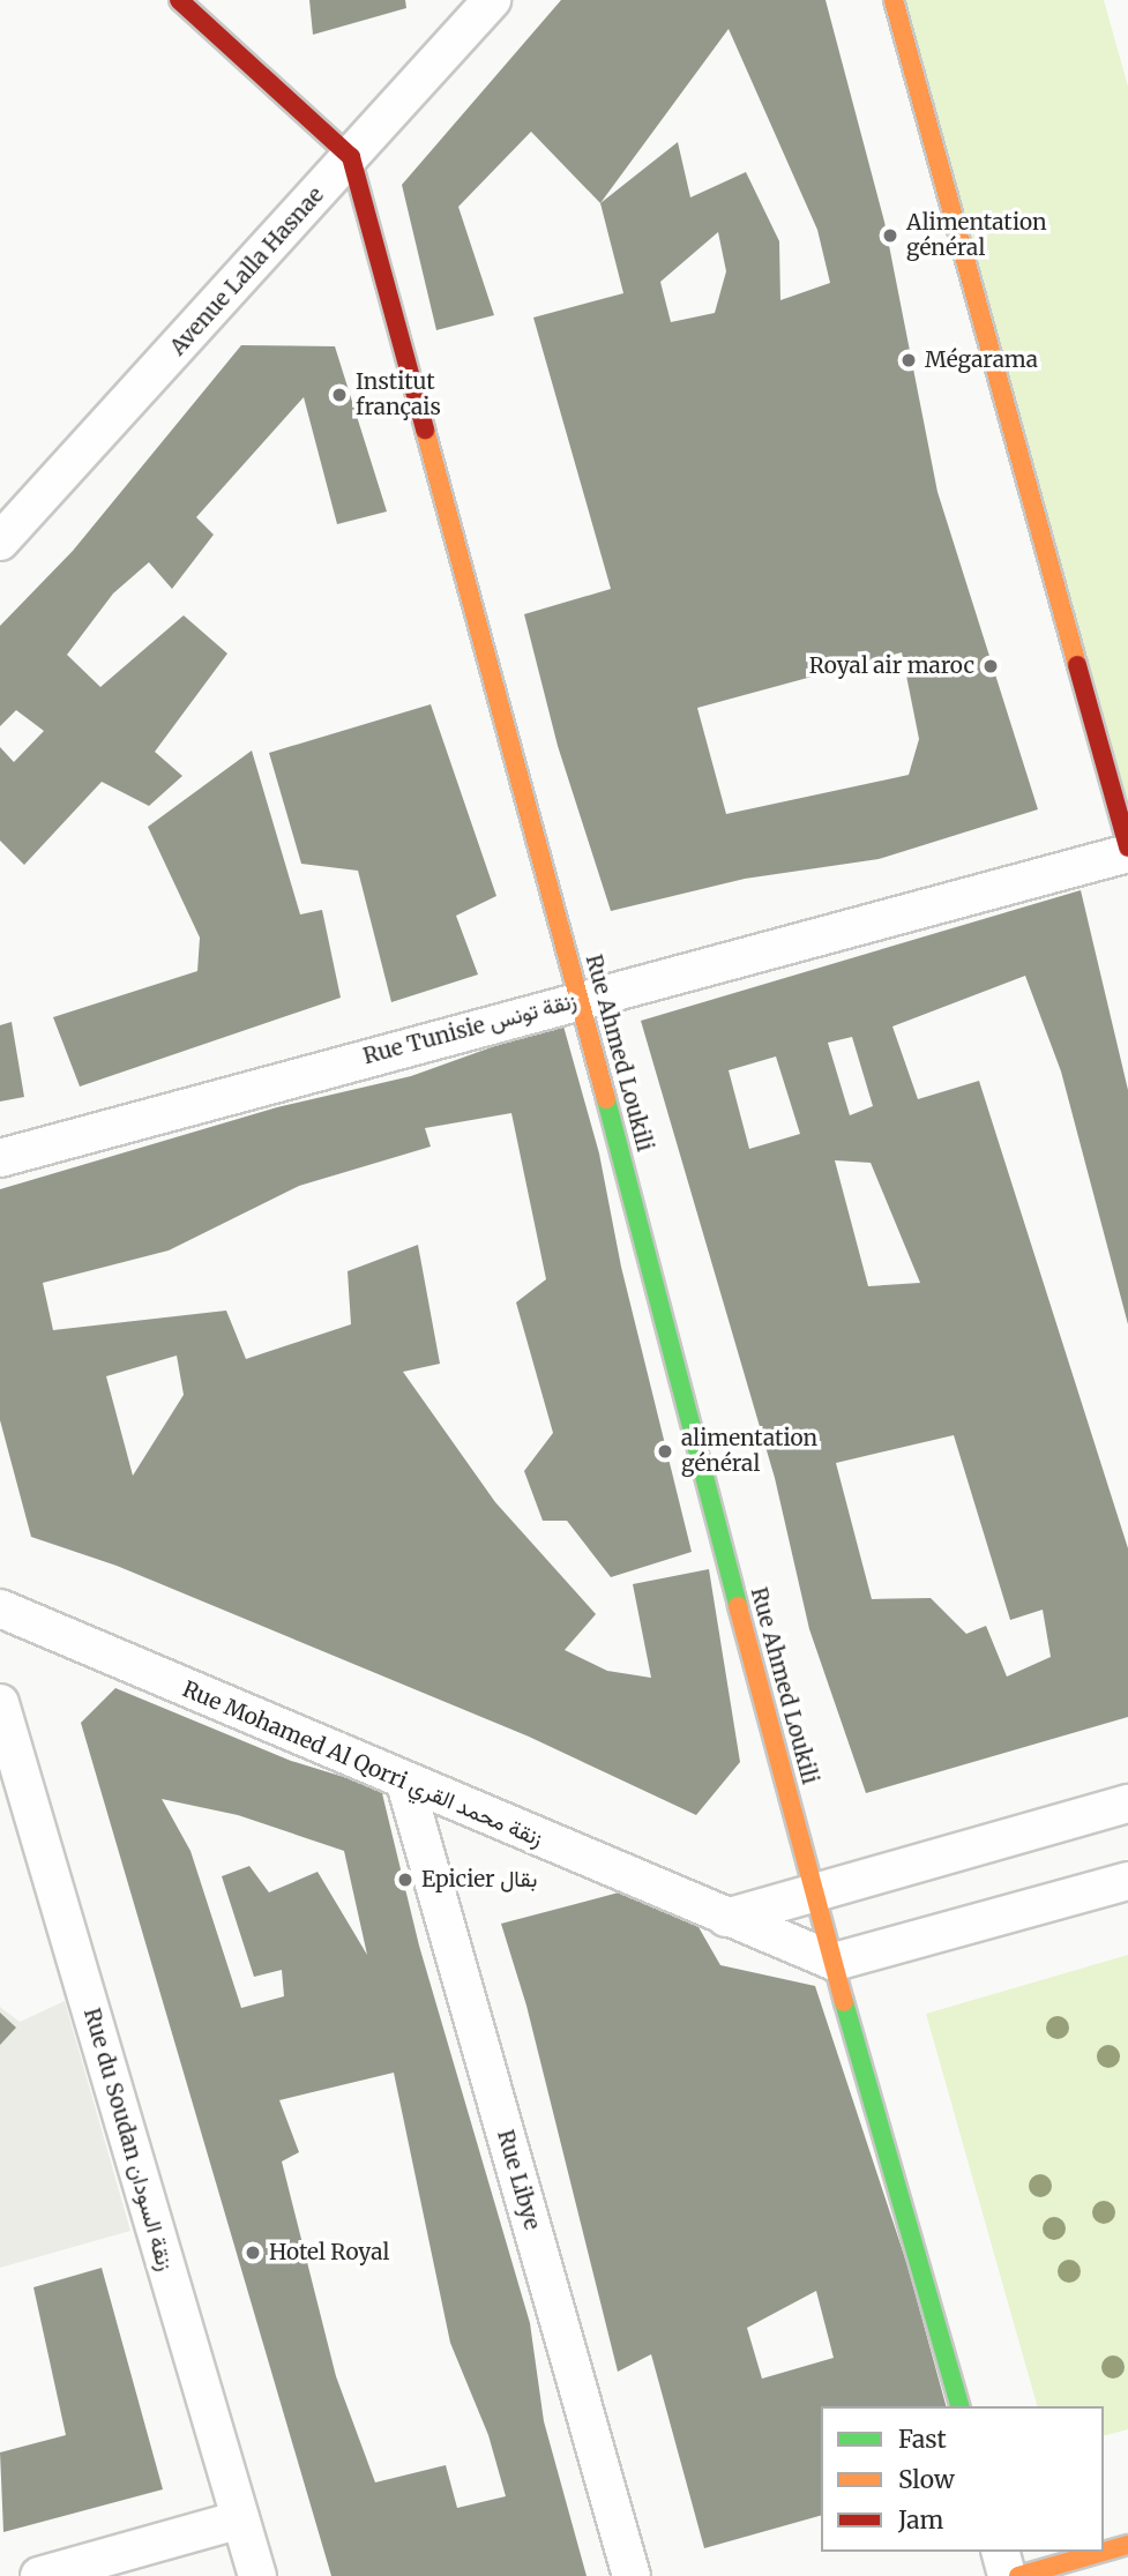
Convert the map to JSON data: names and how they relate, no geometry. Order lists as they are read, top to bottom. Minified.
{"streets":{"street":["Avenue Lalla Hasnae","Rue Tunisie زنقة تونس","Rue Ahmed Loukili","Rue Mohamed Al Qorri زنقة محمد القري","Rue du Soudan زنقة السودان","Rue Libye"]},"crossings":[["Avenue Lalla Hasnae","Rue Ahmed Loukili"],["Rue Tunisie زنقة تونس","Rue Ahmed Loukili"],["Rue Ahmed Loukili","Rue Mohamed Al Qorri زنقة محمد القري"],["Rue Mohamed Al Qorri زنقة محمد القري","Rue Libye"]],"places":["Alimentation général","Mégarama","Institut français","Royal air maroc","alimentation général","Epicier بقال","Hotel Royal"],"legend":["Fast","Slow","Jam"]}
